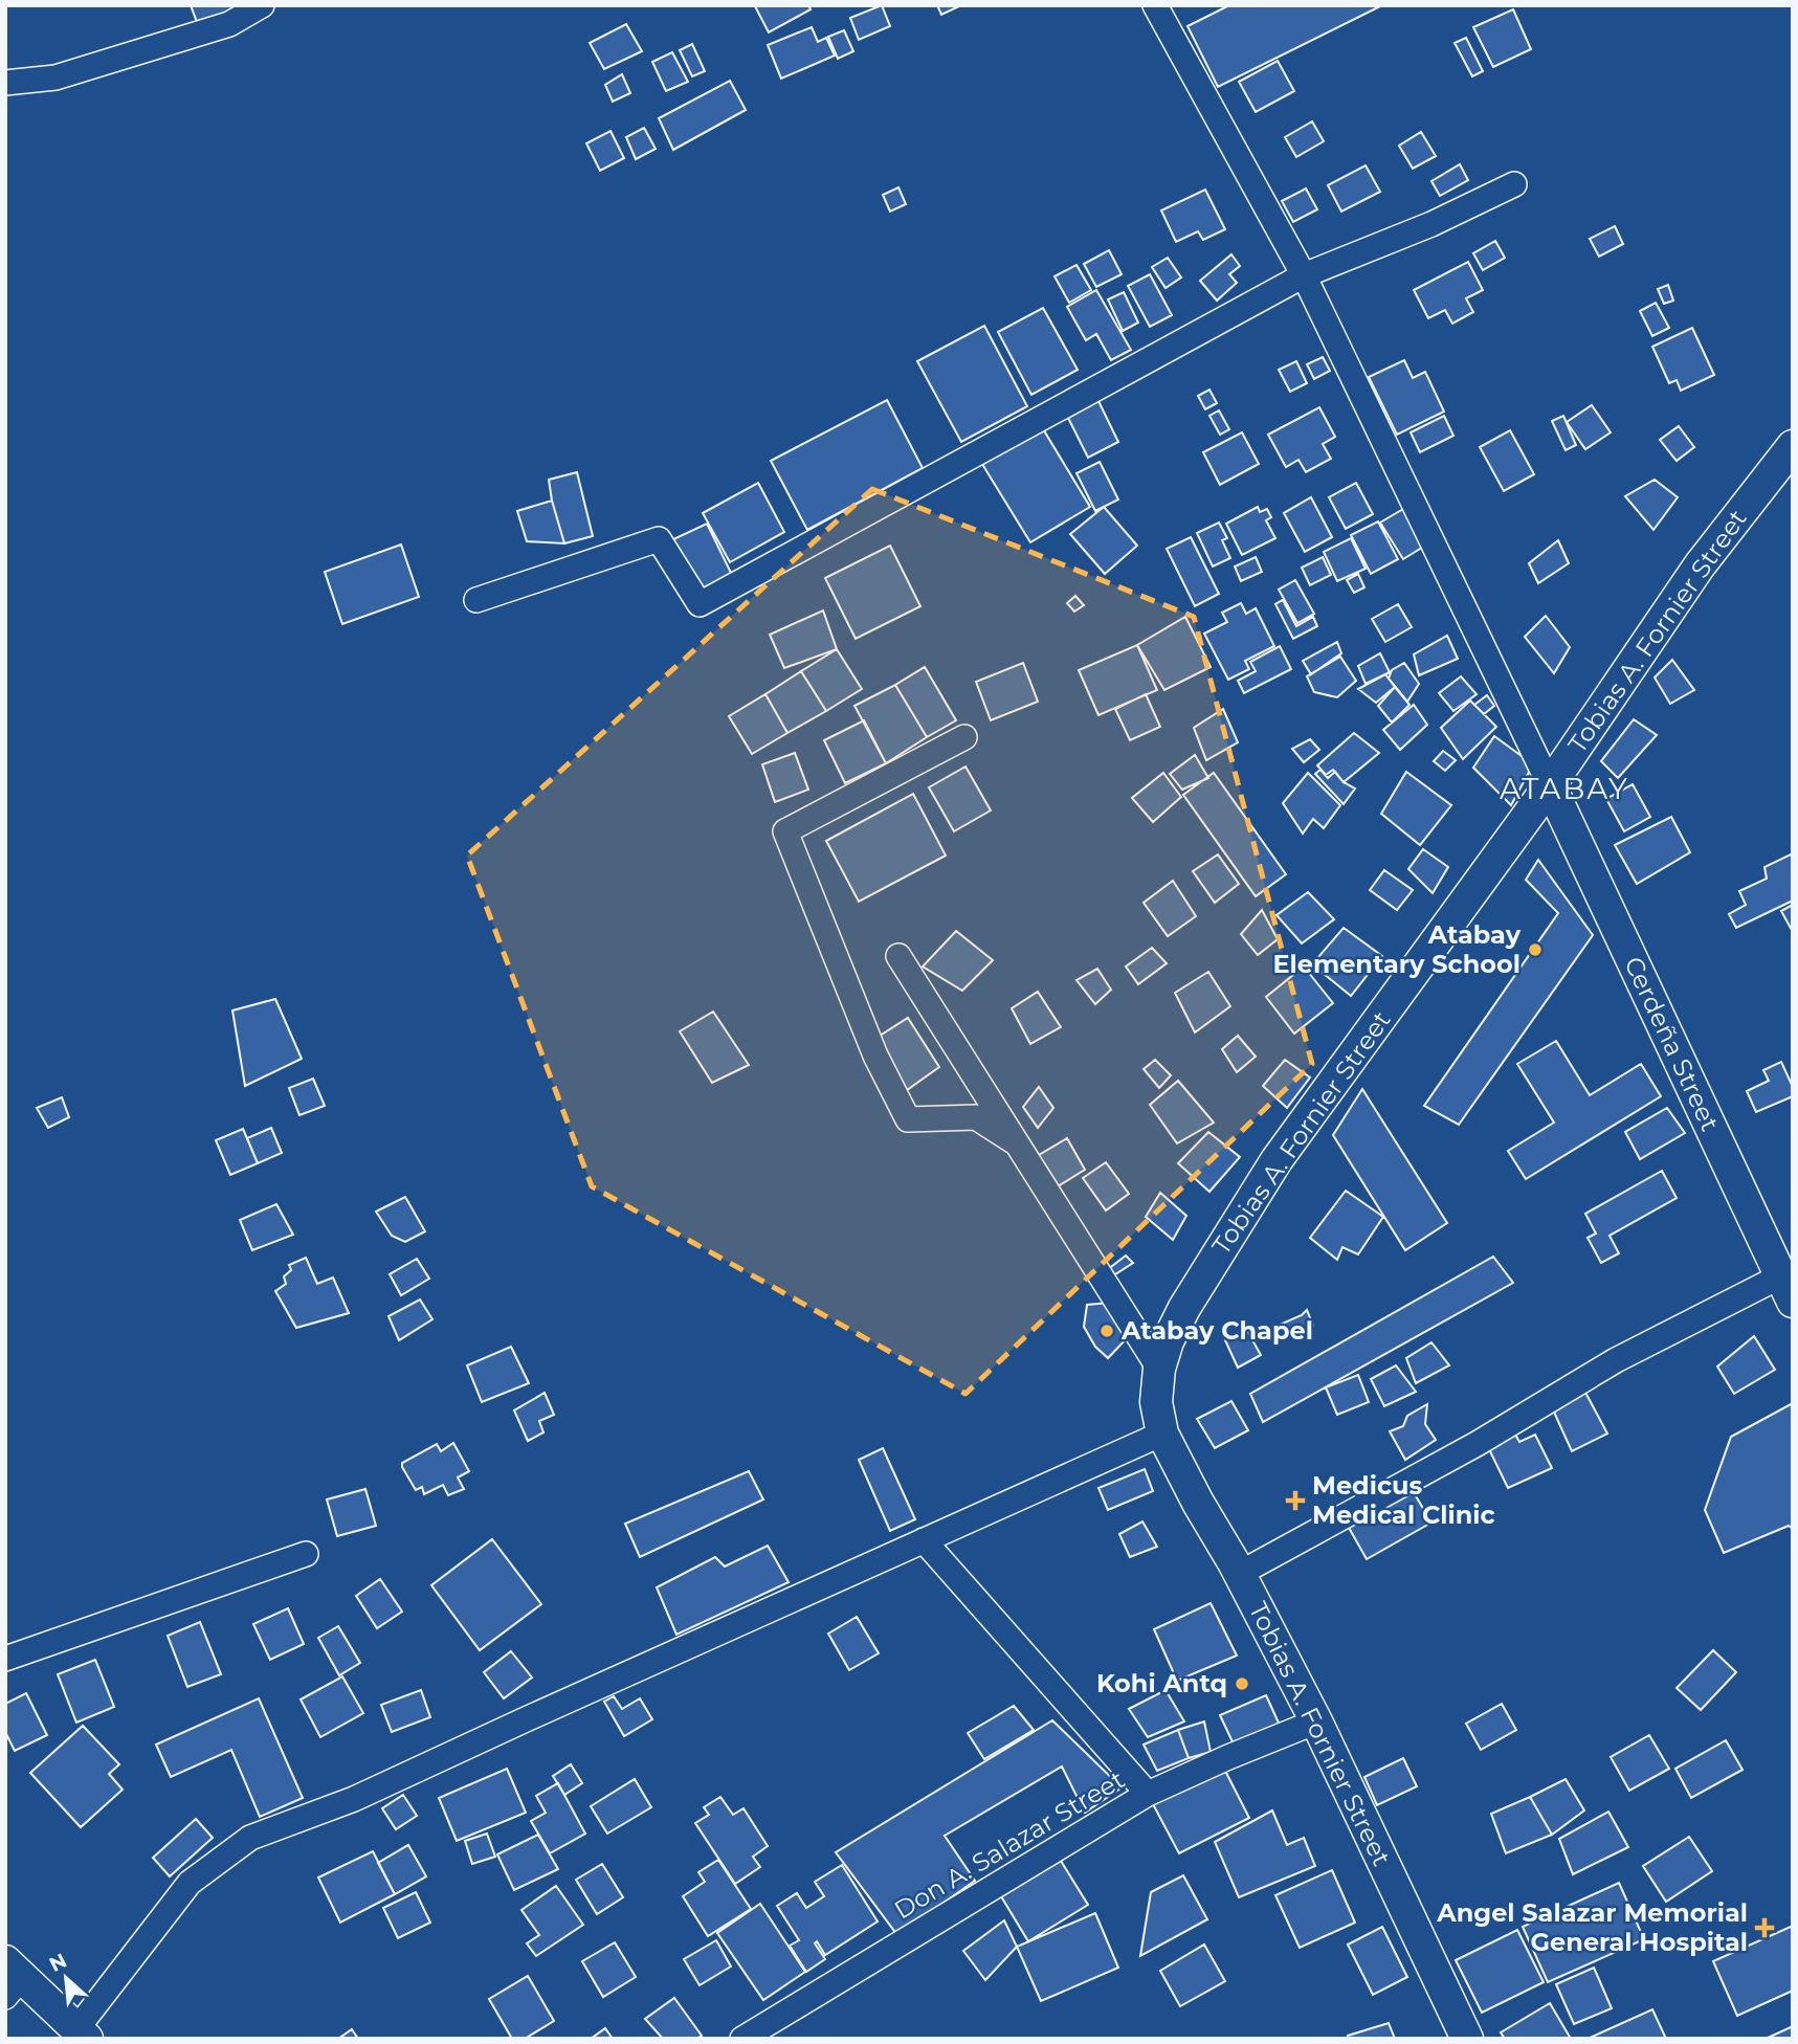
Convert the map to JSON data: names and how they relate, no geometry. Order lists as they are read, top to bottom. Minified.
{"streets":{"main road":["Tobias A. Fornier Street","Cerdeña Street"],"street":["Don A. Salazar Street"]},"crossings":[["Tobias A. Fornier Street","Cerdeña Street"],["Tobias A. Fornier Street","Don A. Salazar Street"]],"districts":["ATABAY"],"places":{"other":["Atabay Elementary School","Atabay Chapel","Kohi Antq"],"health":["Medicus Medical Clinic","Angel Salazar Memorial General Hospital"]},"north":"top left"}
